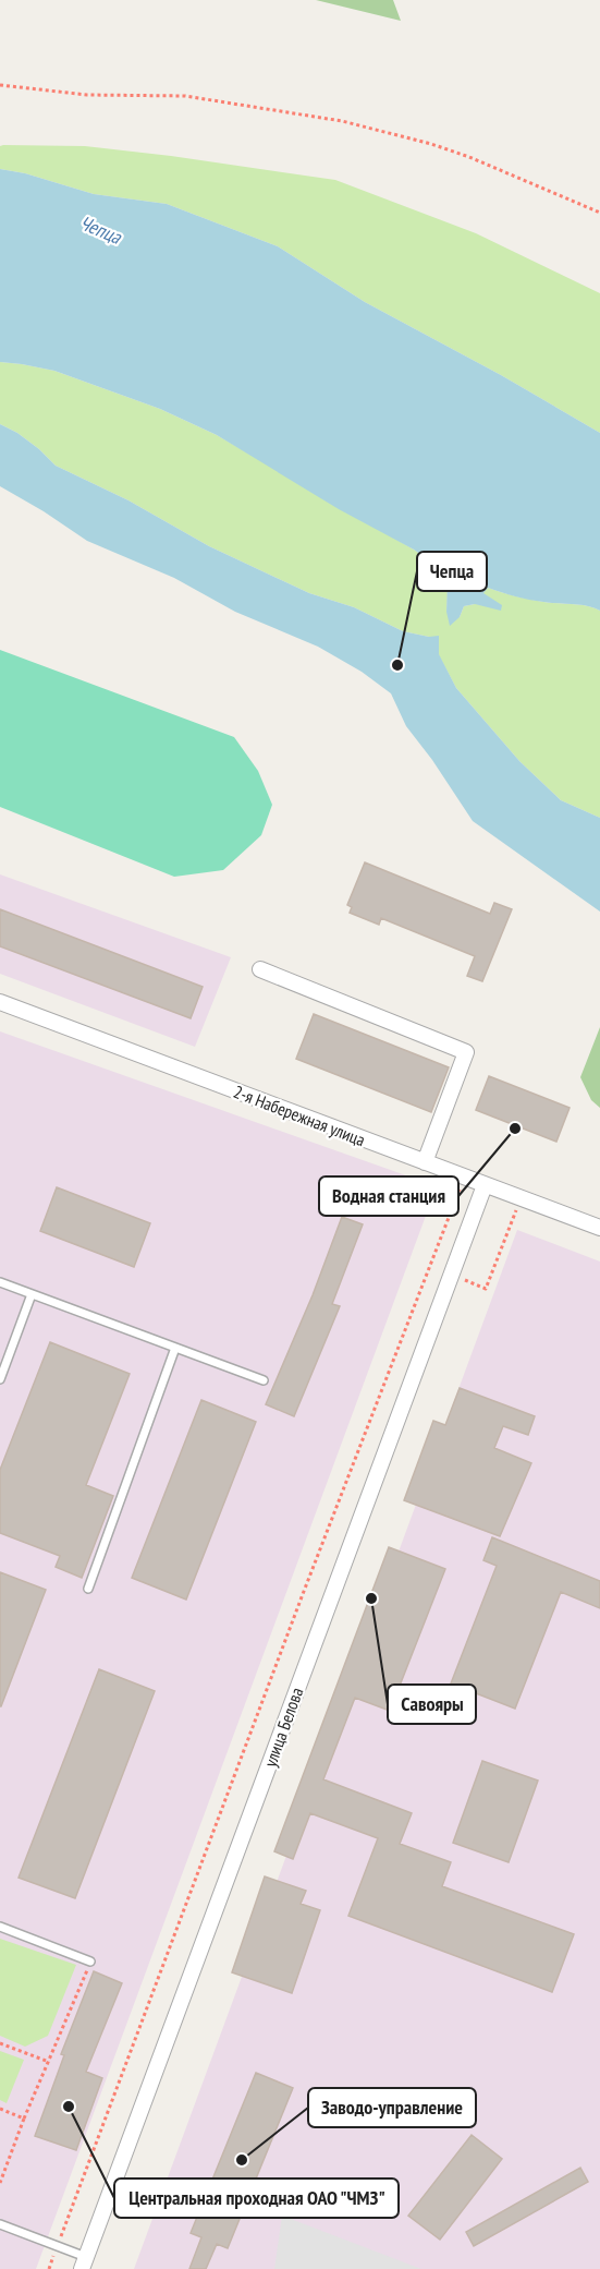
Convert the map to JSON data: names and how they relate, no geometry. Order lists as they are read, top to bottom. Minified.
{"streets":{"street":["2-я Набережная улица","улица Белова"]},"crossings":[["2-я Набережная улица","улица Белова"]],"water":["Чепца"],"places":["Чепца","Водная станция","Савояры","Центральная проходная ОАО \"ЧМЗ\"","Заводо-управление"]}
